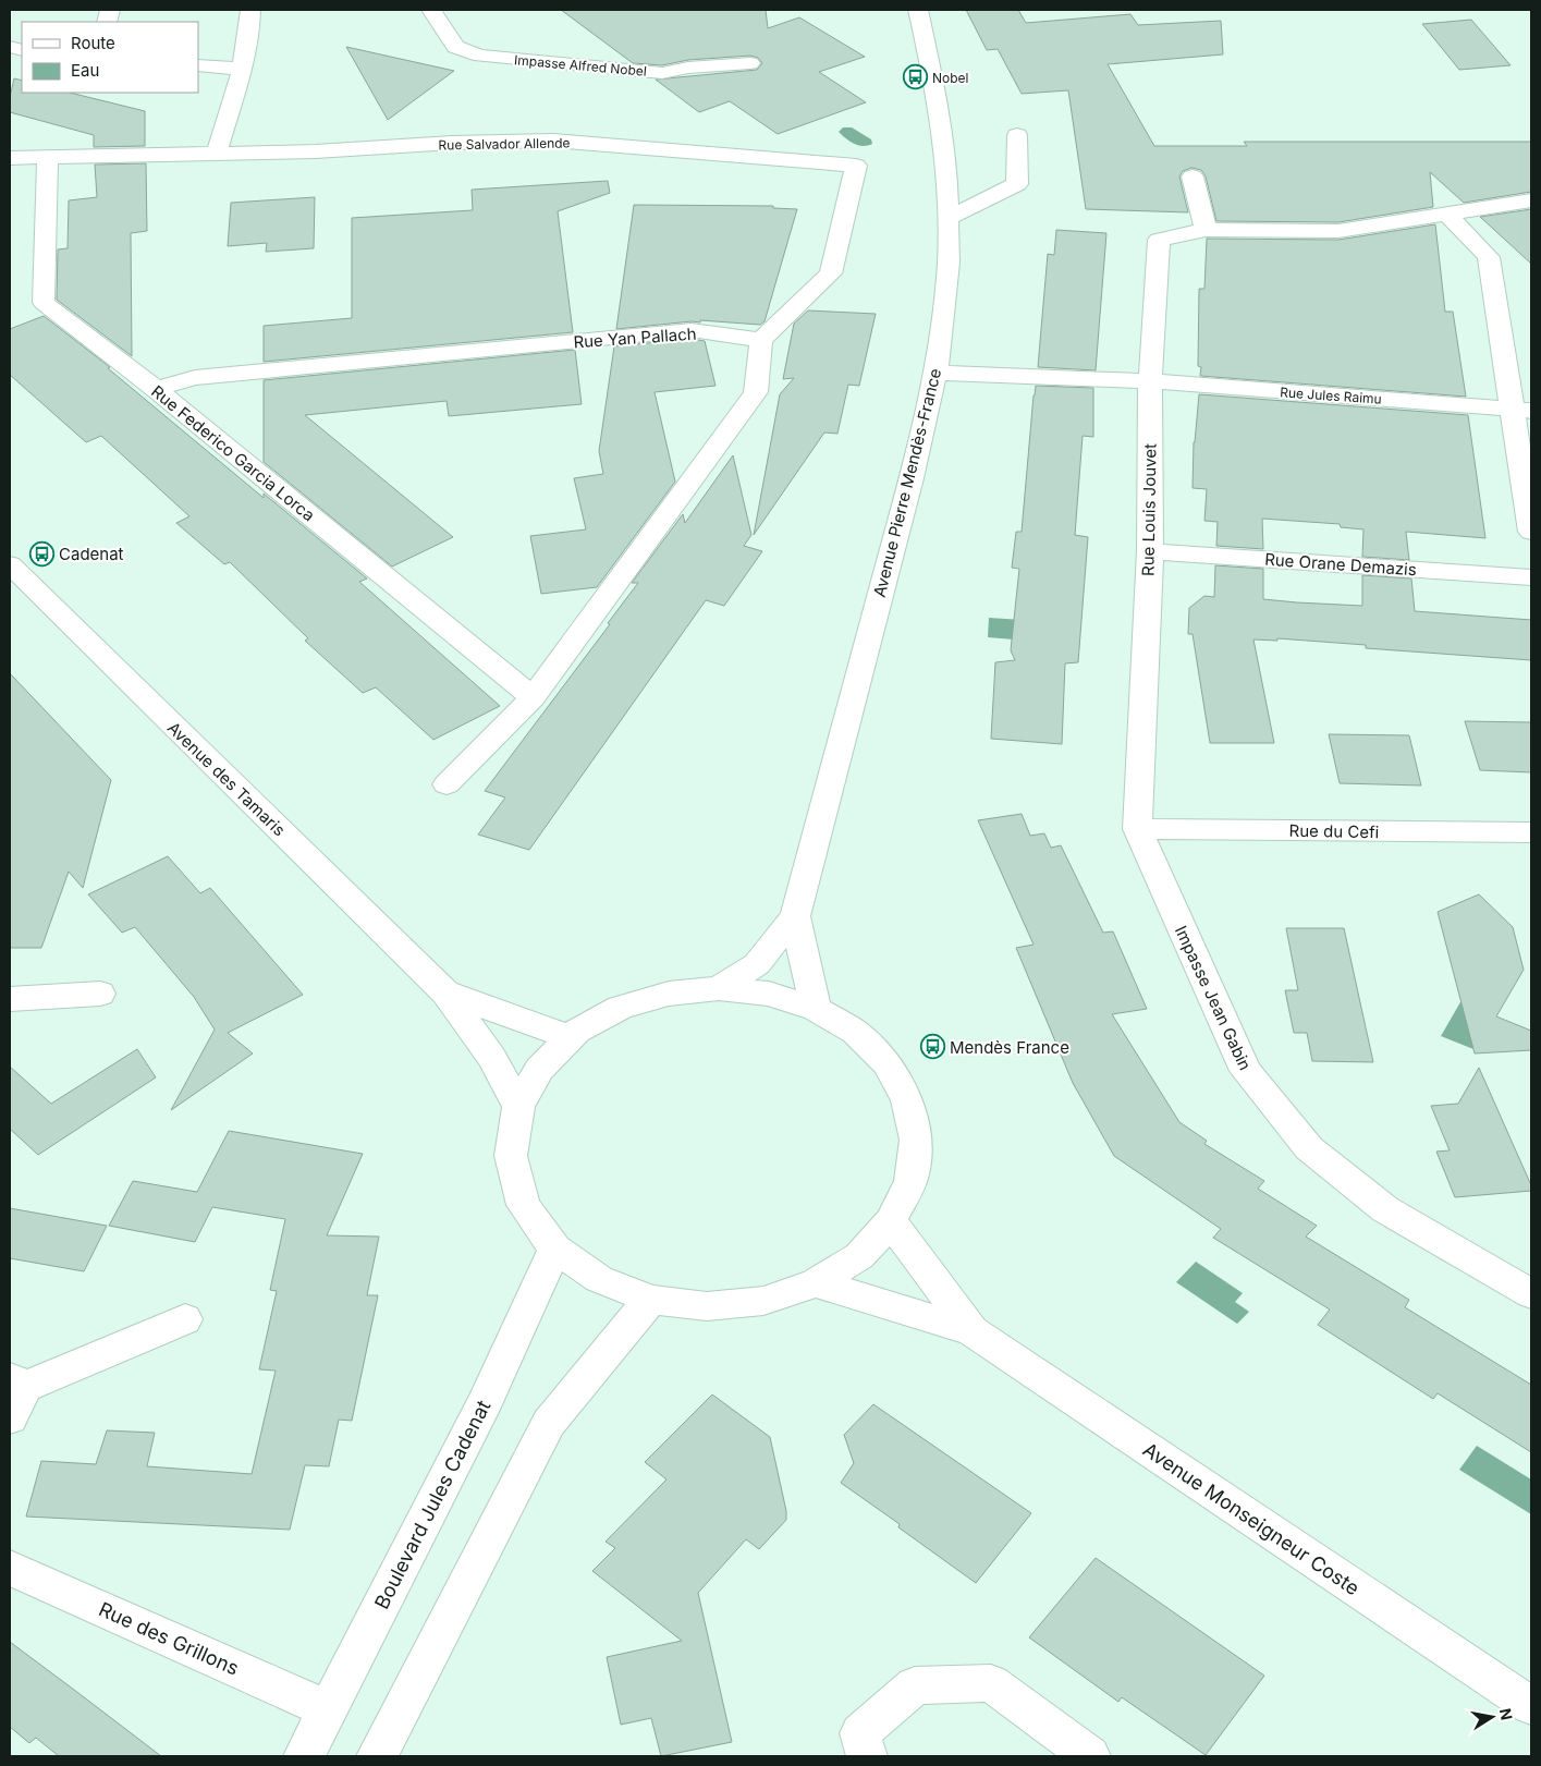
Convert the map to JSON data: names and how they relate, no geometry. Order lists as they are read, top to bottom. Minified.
{"streets":{"street":["Impasse Alfred Nobel","Rue Salvador Allende","Rue Yan Pallach","Rue Jules Raimu","Rue Federico Garcia Lorca","Avenue Pierre Mendès-France","Rue Louis Jouvet","Rue Orane Demazis","Avenue des Tamaris","Rue du Cefi","Impasse Jean Gabin","Boulevard Jules Cadenat","Avenue Monseigneur Coste","Rue des Grillons"]},"crossings":[["Rue Salvador Allende","Rue Yan Pallach"],["Rue Salvador Allende","Rue Federico Garcia Lorca"],["Rue Yan Pallach","Rue Federico Garcia Lorca"],["Rue Jules Raimu","Avenue Pierre Mendès-France"],["Rue Jules Raimu","Rue Louis Jouvet"],["Rue Louis Jouvet","Rue Orane Demazis"],["Rue Louis Jouvet","Rue du Cefi"],["Rue Louis Jouvet","Impasse Jean Gabin"],["Rue du Cefi","Impasse Jean Gabin"],["Boulevard Jules Cadenat","Rue des Grillons"]],"places":{"bus stop":["Nobel","Cadenat","Mendès France"]},"legend":["Route","Eau"],"north":"right"}
